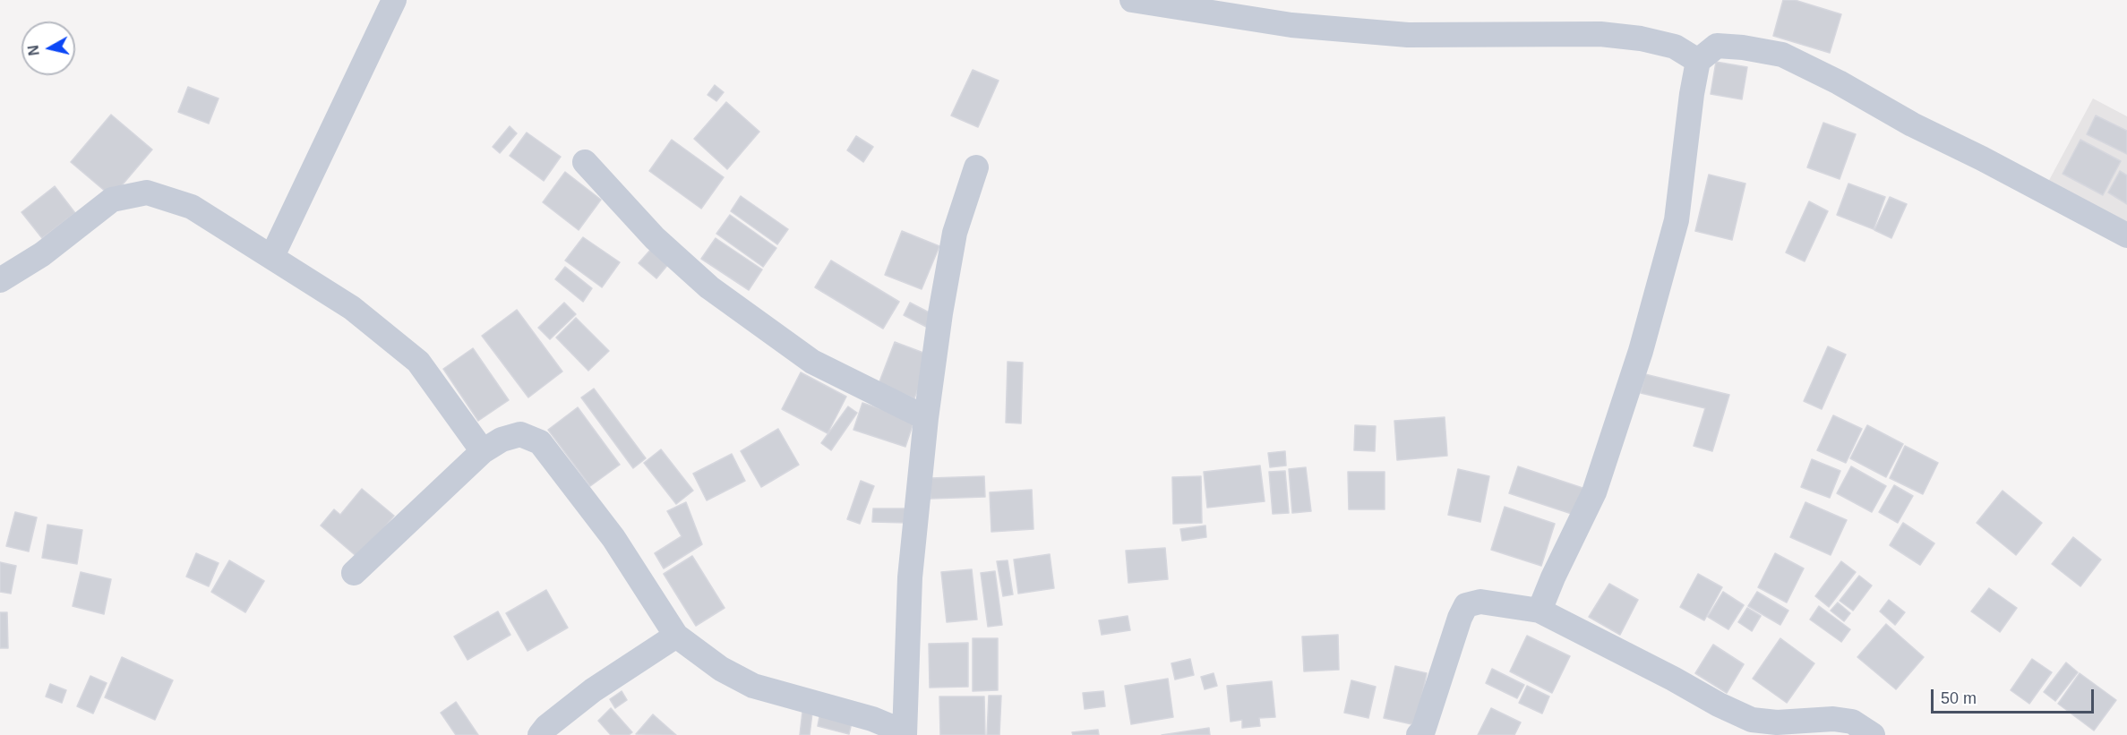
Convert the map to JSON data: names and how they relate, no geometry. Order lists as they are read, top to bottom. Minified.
{"scale_bar":"50 m","north":"left"}
